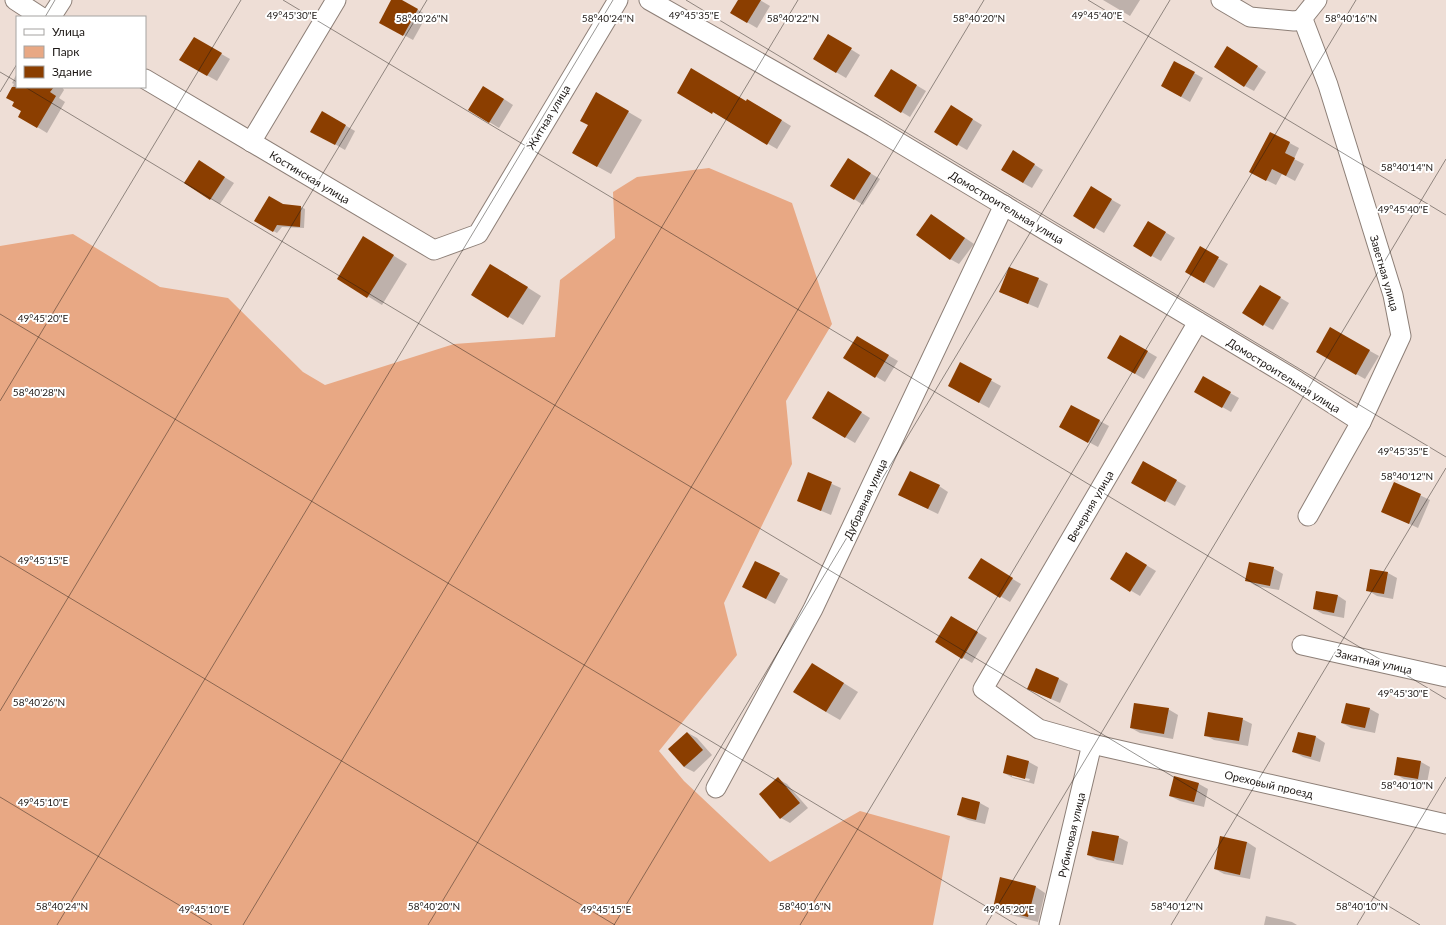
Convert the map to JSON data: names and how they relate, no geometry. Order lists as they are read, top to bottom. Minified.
{"streets":{"street":["Житная улица","Костинская улица","Домостроительная улица","Заветная улица","Дубравная улица","Вечерняя улица","Закатная улица","Ореховый проезд","Рубиновая улица"]},"crossings":[["Житная улица","Костинская улица"],["Домостроительная улица","Заветная улица"],["Домостроительная улица","Дубравная улица"],["Домостроительная улица","Вечерняя улица"],["Вечерняя улица","Ореховый проезд"],["Ореховый проезд","Рубиновая улица"]],"legend":["Улица","Парк","Здание"],"coordinates":["49°45'30\"E","49°45'35\"E","49°45'40\"E","58°40'16\"N","58°40'26\"N","58°40'24\"N","58°40'22\"N","58°40'20\"N","58°40'14\"N","49°45'20\"E","58°40'28\"N","58°40'12\"N","49°45'15\"E","58°40'10\"N","49°45'10\"E"]}
